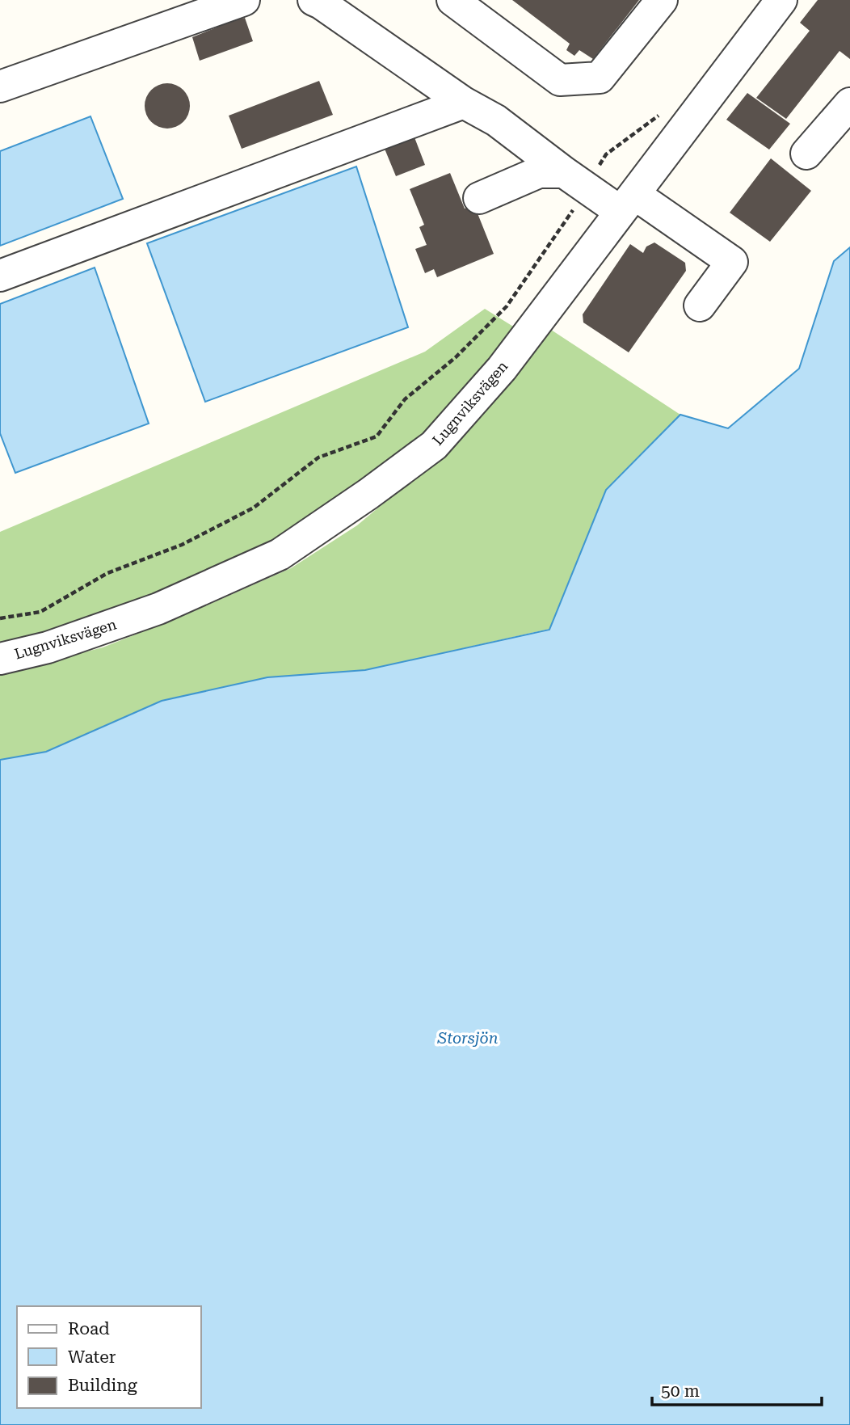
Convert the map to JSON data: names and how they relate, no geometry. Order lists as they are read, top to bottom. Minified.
{"streets":{"street":["Lugnviksvägen"]},"water":["Storsjön"],"legend":["Road","Water","Building"],"scale_bar":"50 m"}
